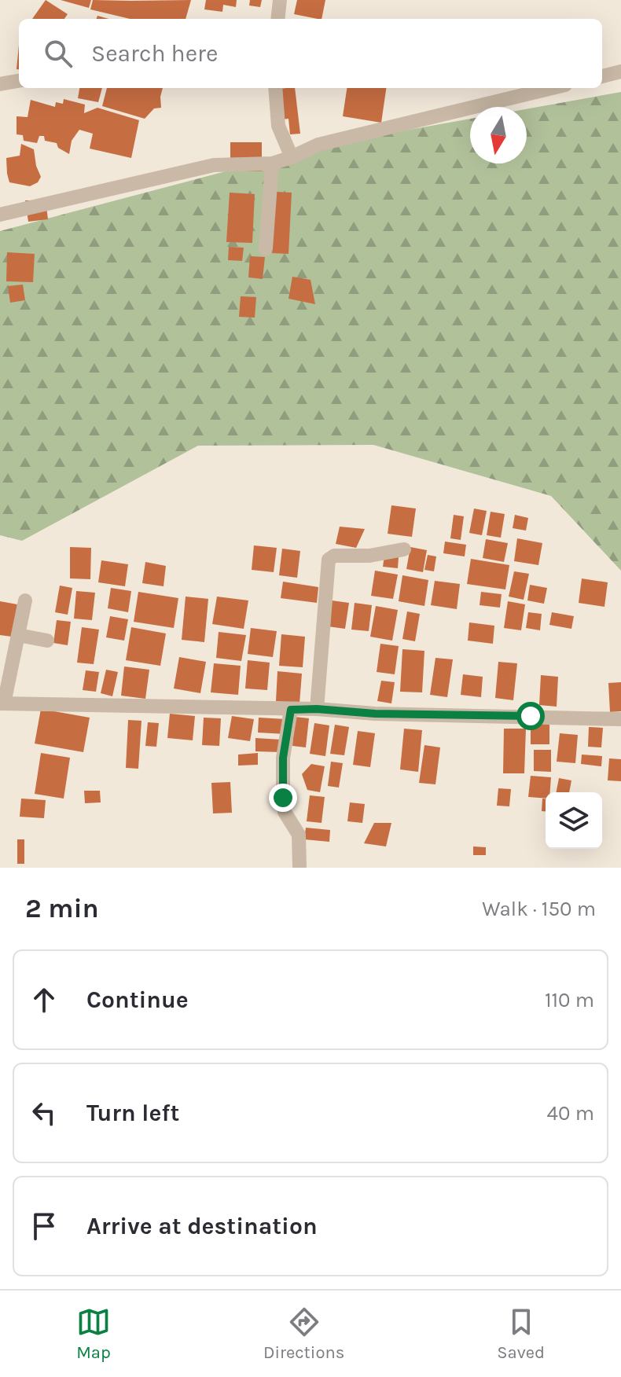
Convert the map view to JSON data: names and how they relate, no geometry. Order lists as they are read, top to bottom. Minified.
{"north":"bottom","page":{"search":"Search here","heading":["2 min","Walk · 150 m"],"list":[["Continue","110 m"],["Turn left","40 m"],"Arrive at destination"],"nav":["Map","Directions","Saved"]}}
